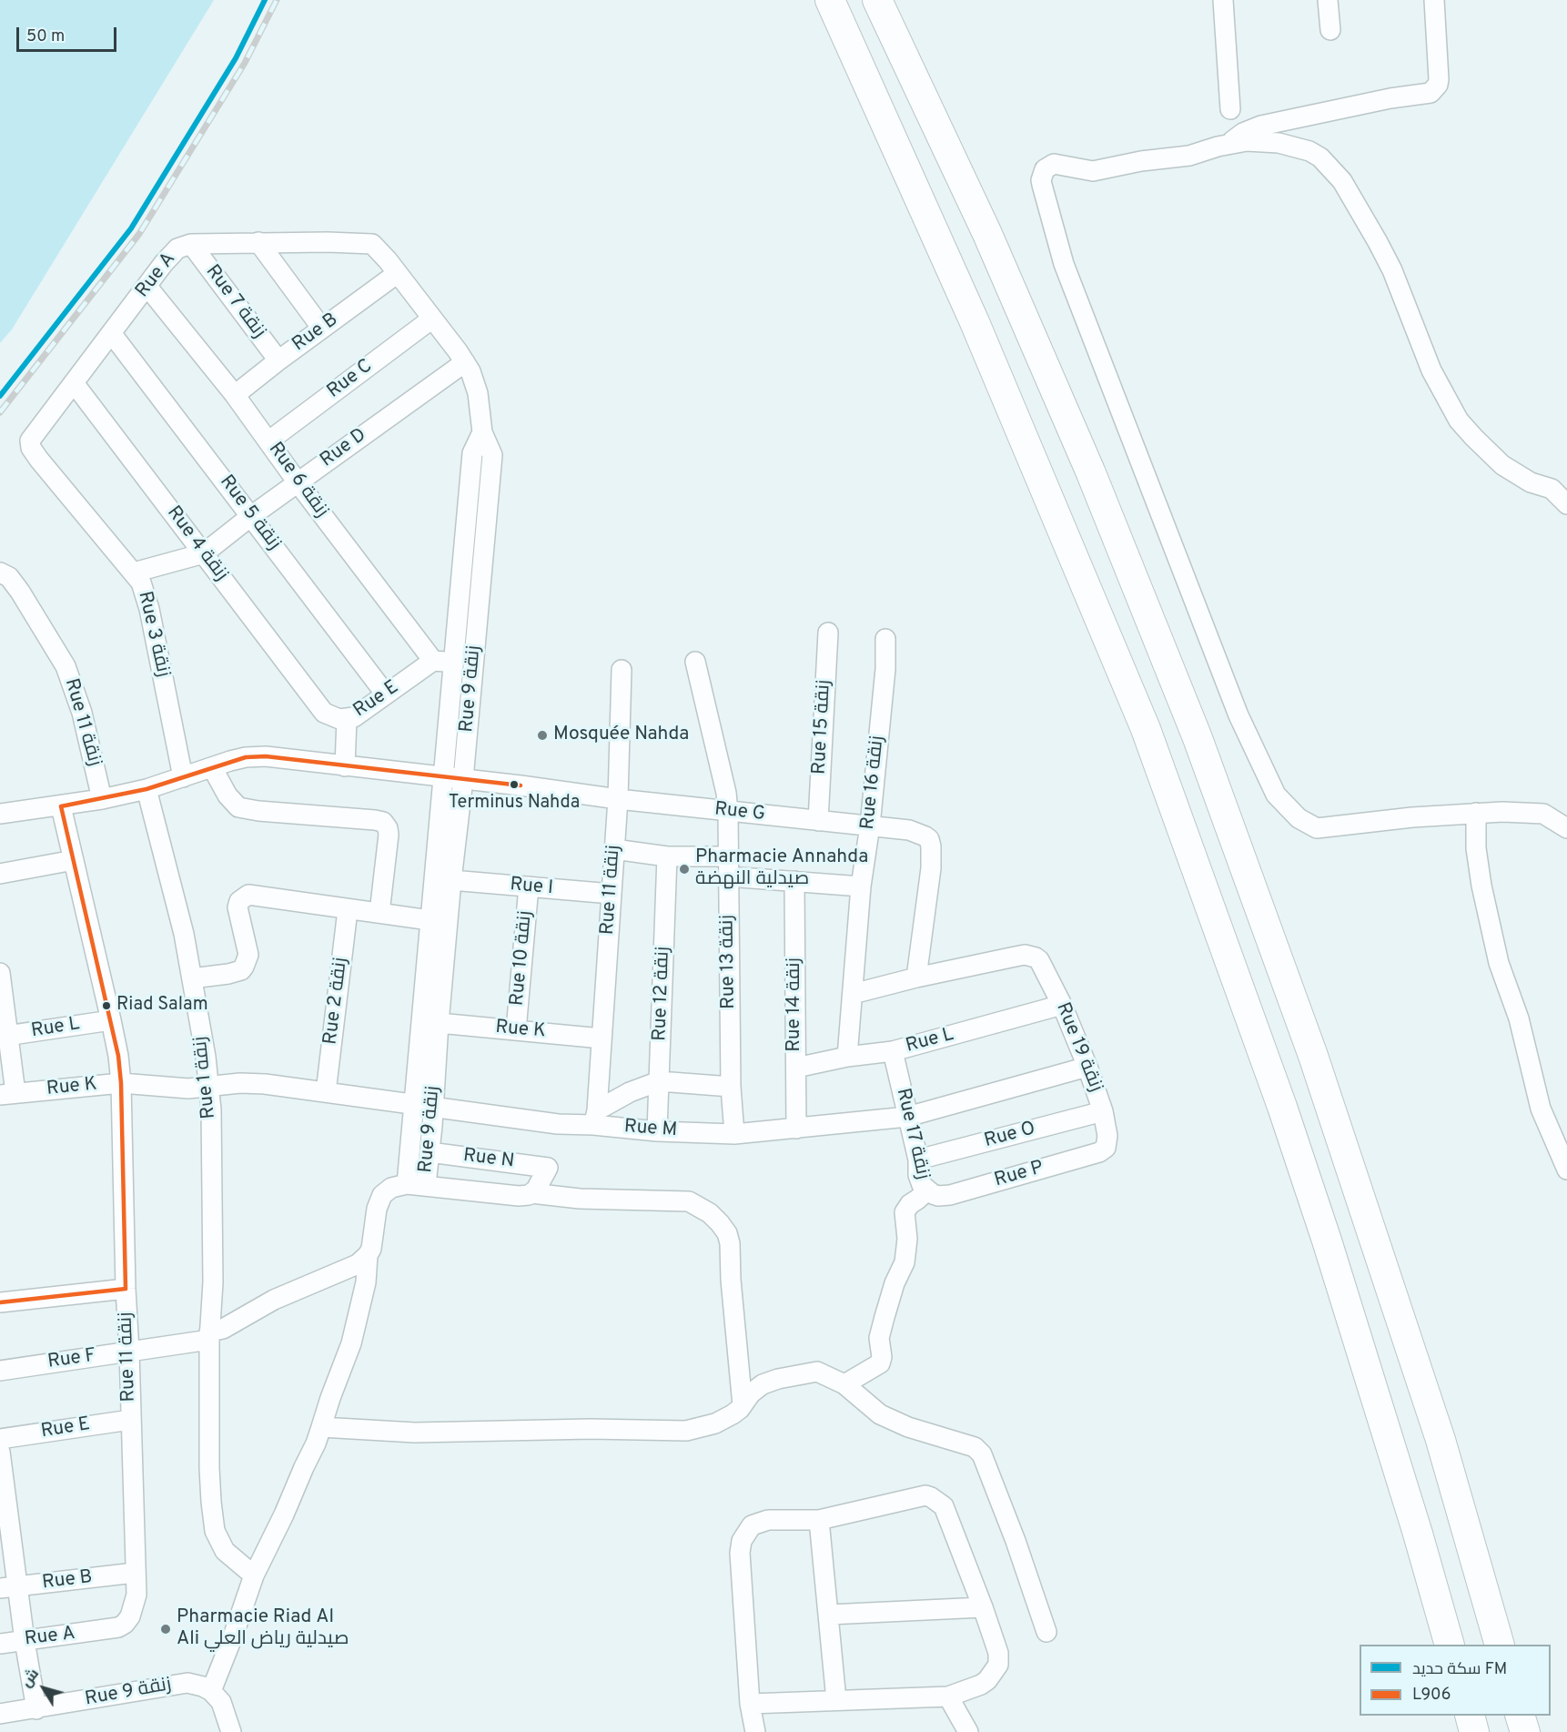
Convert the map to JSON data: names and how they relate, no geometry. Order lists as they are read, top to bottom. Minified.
{"streets":{"street":["Rue A","Rue 7 زنقة","Rue B","Rue C","Rue D","Rue 6 زنقة","Rue 5 زنقة","Rue 4 زنقة","Rue 3 زنقة","Rue 9 زنقة","Rue E","Rue 11 زنقة","Rue 15 زنقة","Rue 16 زنقة","Rue G","Rue I","Rue 10 زنقة","Rue 13 زنقة","Rue 12 زنقة","Rue 2 زنقة","Rue 14 زنقة","Rue L","Rue K","Rue 19 زنقة","Rue 1 زنقة","Rue M","Rue 17 زنقة","Rue O","Rue N","Rue P","Rue F"]},"crossings":[["Rue A","Rue 7 زنقة"],["Rue A","Rue 6 زنقة"],["Rue A","Rue 5 زنقة"],["Rue A","Rue 4 زنقة"],["Rue A","Rue 3 زنقة"],["Rue A","Rue 9 زنقة"],["Rue A","Rue 11 زنقة"],["Rue 7 زنقة","Rue B"],["Rue B","Rue 6 زنقة"],["Rue B","Rue 9 زنقة"],["Rue B","Rue 11 زنقة"],["Rue C","Rue 6 زنقة"],["Rue C","Rue 9 زنقة"],["Rue D","Rue 6 زنقة"],["Rue D","Rue 5 زنقة"],["Rue D","Rue 4 زنقة"],["Rue D","Rue 3 زنقة"],["Rue D","Rue 9 زنقة"],["Rue 6 زنقة","Rue E"],["Rue 5 زنقة","Rue E"],["Rue 4 زنقة","Rue E"],["Rue 9 زنقة","Rue G"],["Rue 9 زنقة","Rue I"],["Rue 9 زنقة","Rue K"],["Rue 9 زنقة","Rue M"],["Rue 9 زنقة","Rue N"],["Rue E","Rue 11 زنقة"],["Rue 11 زنقة","Rue G"],["Rue 11 زنقة","Rue I"],["Rue 11 زنقة","Rue L"],["Rue 11 زنقة","Rue K"],["Rue 11 زنقة","Rue M"],["Rue 11 زنقة","Rue F"],["Rue 15 زنقة","Rue G"],["Rue 16 زنقة","Rue G"],["Rue 16 زنقة","Rue L"],["Rue G","Rue 13 زنقة"],["Rue G","Rue 19 زنقة"],["Rue I","Rue 10 زنقة"],["Rue 10 زنقة","Rue K"],["Rue 13 زنقة","Rue M"],["Rue 12 زنقة","Rue M"],["Rue 2 زنقة","Rue M"],["Rue 14 زنقة","Rue L"],["Rue 14 زنقة","Rue M"],["Rue L","Rue 19 زنقة"],["Rue L","Rue 17 زنقة"],["Rue K","Rue 1 زنقة"],["Rue K","Rue M"],["Rue 19 زنقة","Rue M"],["Rue 19 زنقة","Rue O"],["Rue 19 زنقة","Rue P"],["Rue 1 زنقة","Rue M"],["Rue 1 زنقة","Rue F"],["Rue M","Rue 17 زنقة"],["Rue 17 زنقة","Rue O"],["Rue 17 زنقة","Rue P"]],"places":["Mosquée Nahda","Terminus Nahda","Pharmacie Annahda صيدلية النهضة","Riad Salam","Pharmacie Riad Al Ali صيدلية رياض العلي"],"lines":["rail line FM","transit line L906"],"legend":["سكة حديد FM","L906"],"scale_bar":"50 m","north":"top left"}
